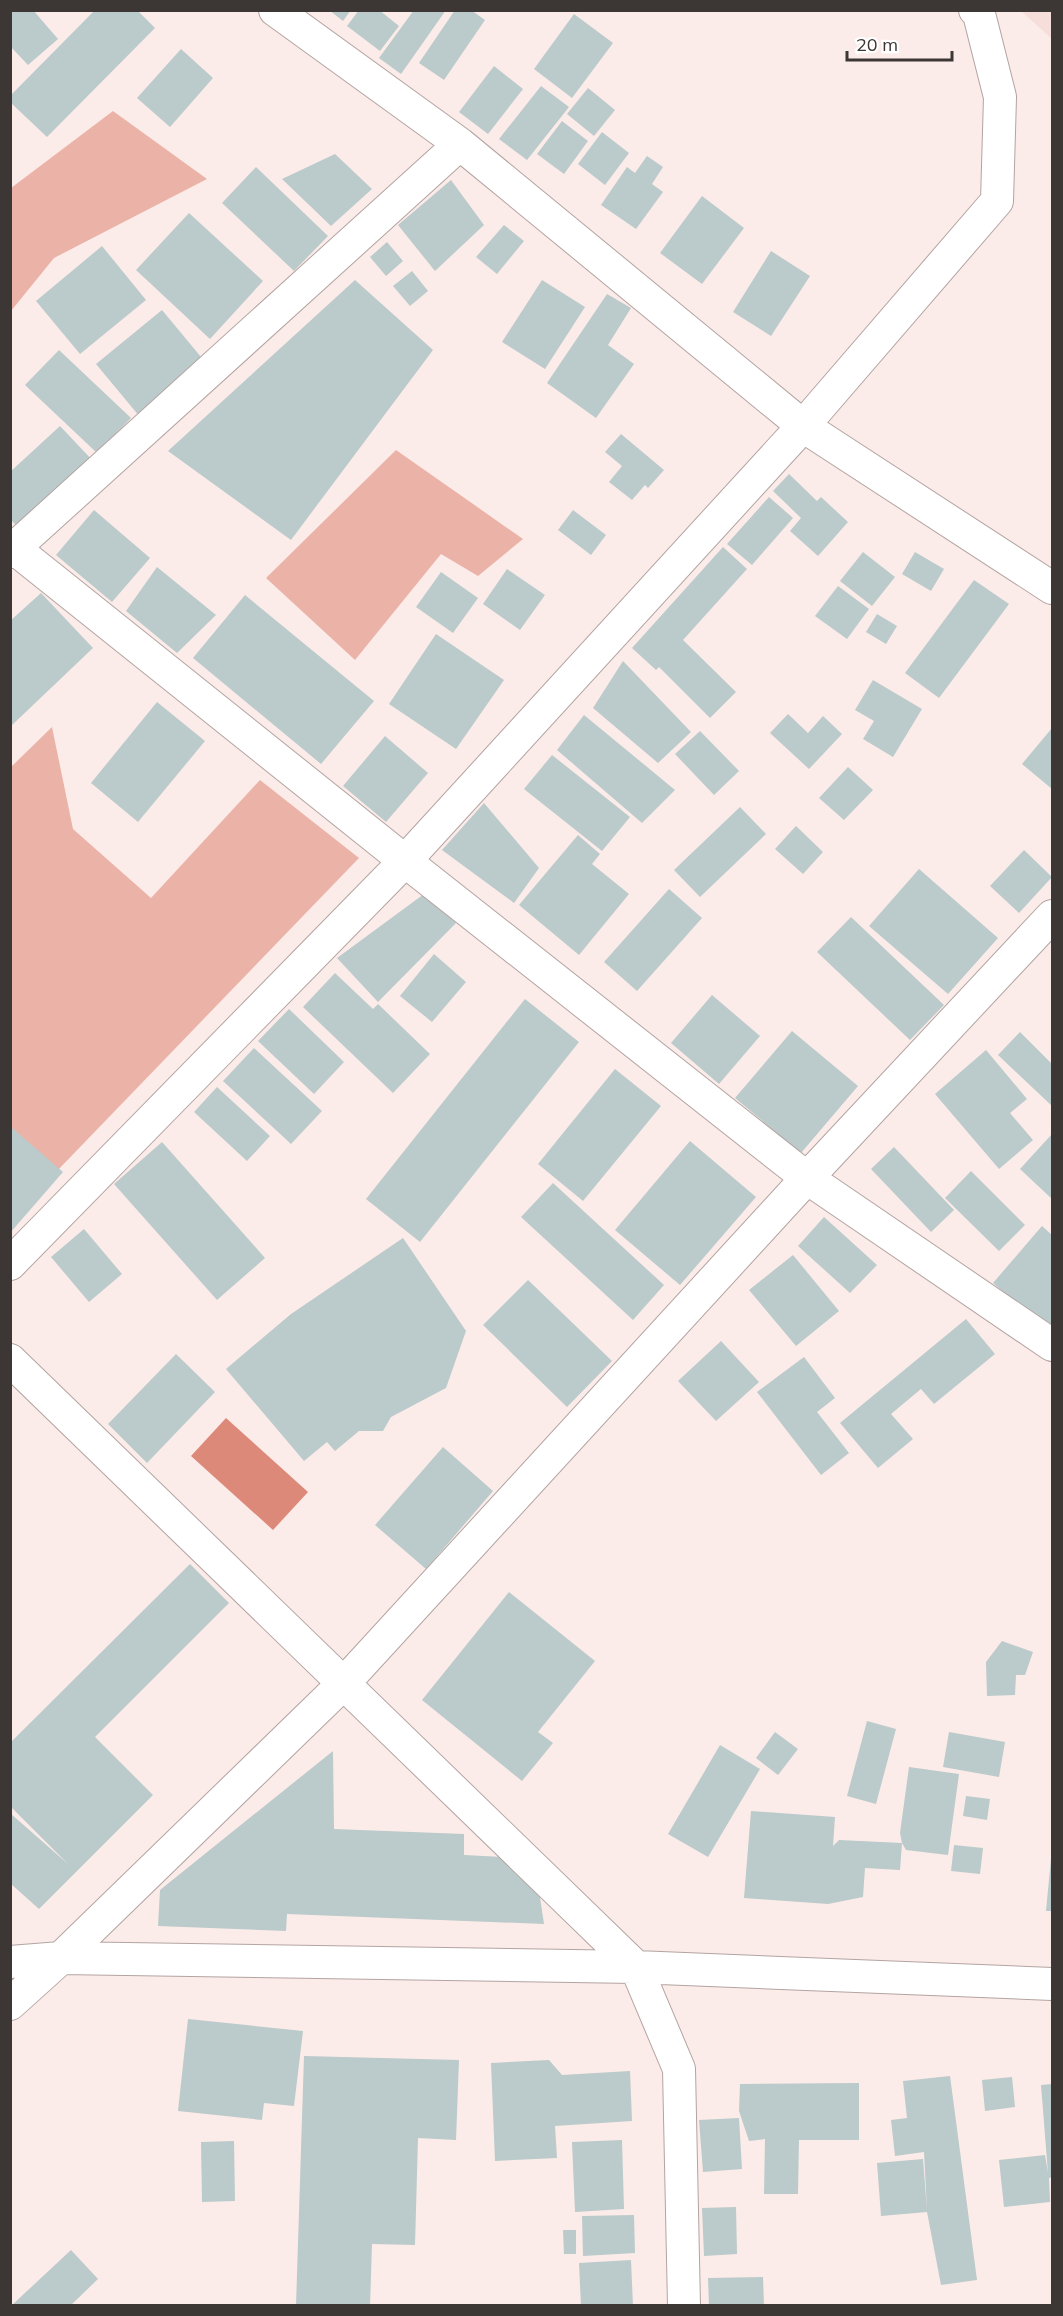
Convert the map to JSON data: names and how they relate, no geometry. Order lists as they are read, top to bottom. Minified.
{"scale_bar":"20 m"}
